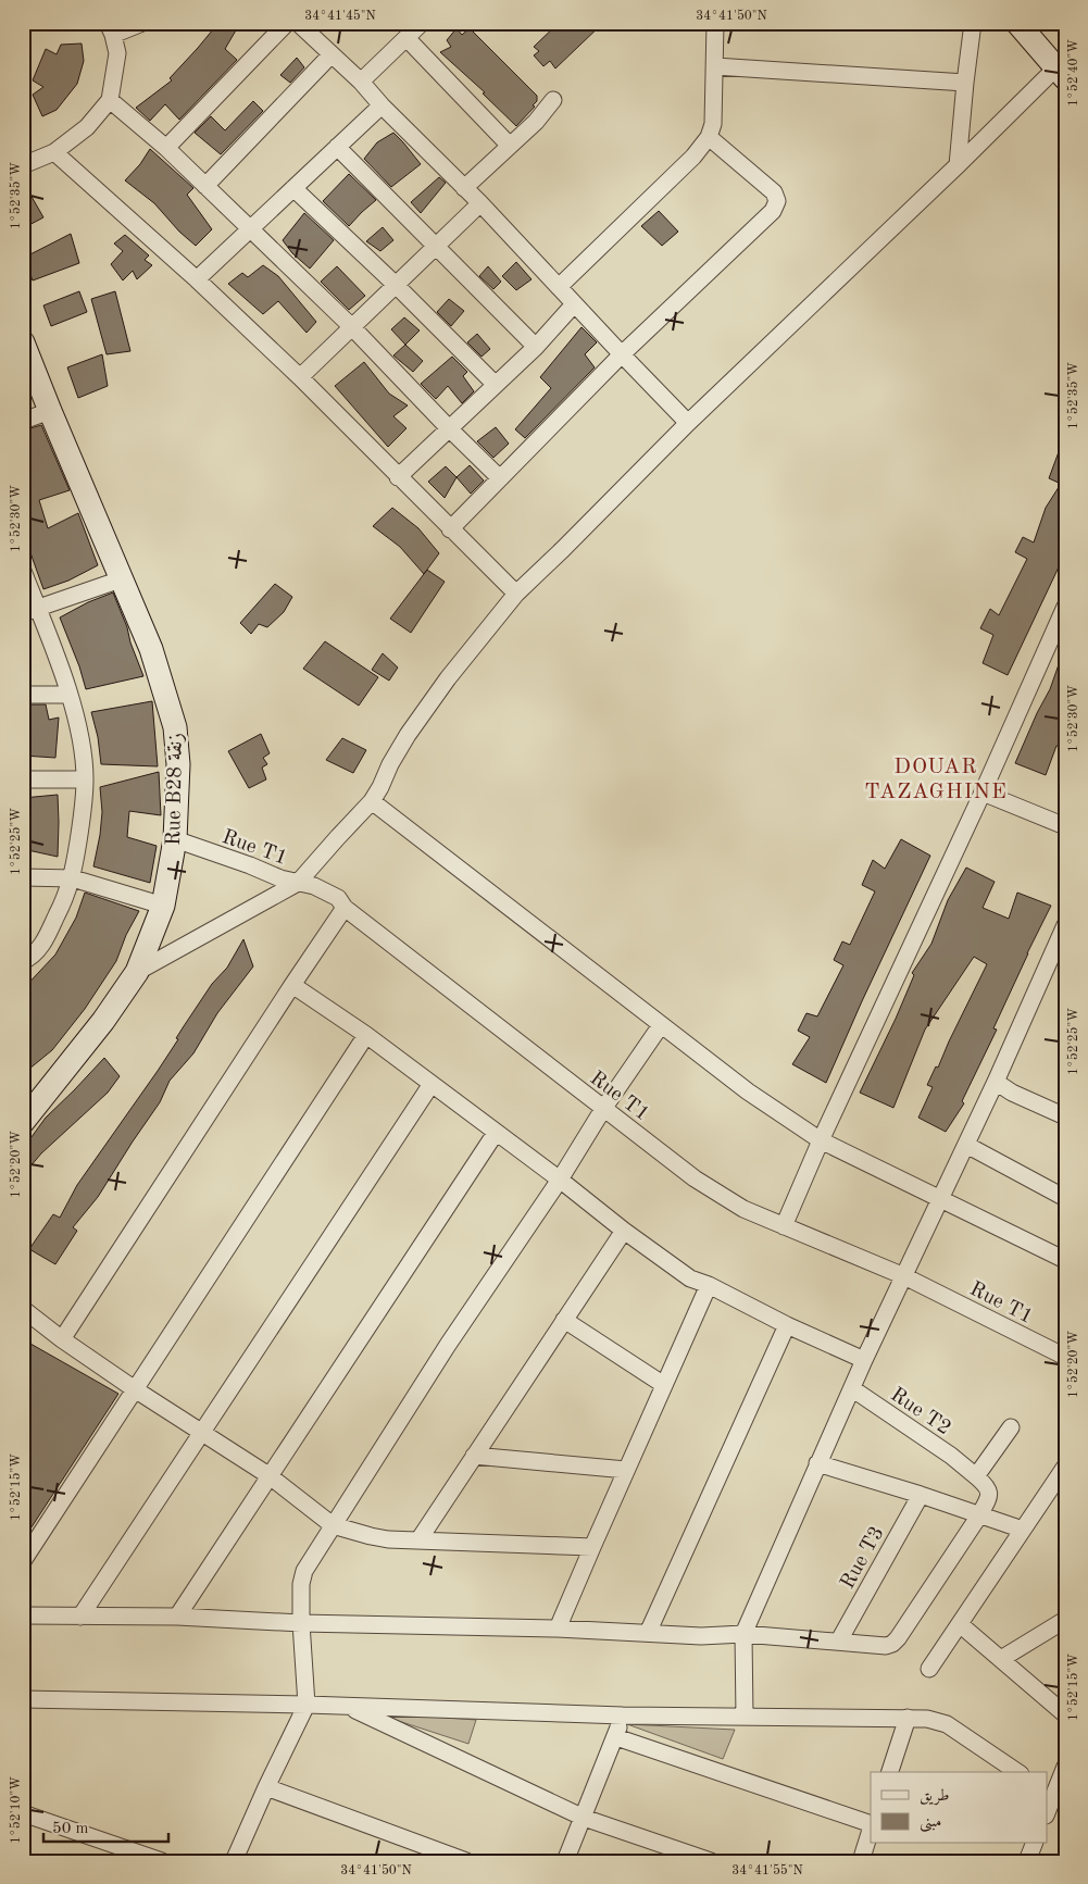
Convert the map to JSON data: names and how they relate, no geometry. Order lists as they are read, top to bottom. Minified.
{"streets":{"street":["Rue B28 زنقة","Rue T1","Rue T2","Rue T3"]},"crossings":[["Rue B28 زنقة","Rue T1"]],"districts":["DOUAR TAZAGHINE"],"legend":["طريق","مبنى"],"scale_bar":"50 m","coordinates":["34°41'45\"N","34°41'50\"N","1°52'40\"W","1°52'35\"W","1°52'30\"W","1°52'25\"W","1°52'20\"W","1°52'15\"W","1°52'10\"W","34°41'55\"N"]}
